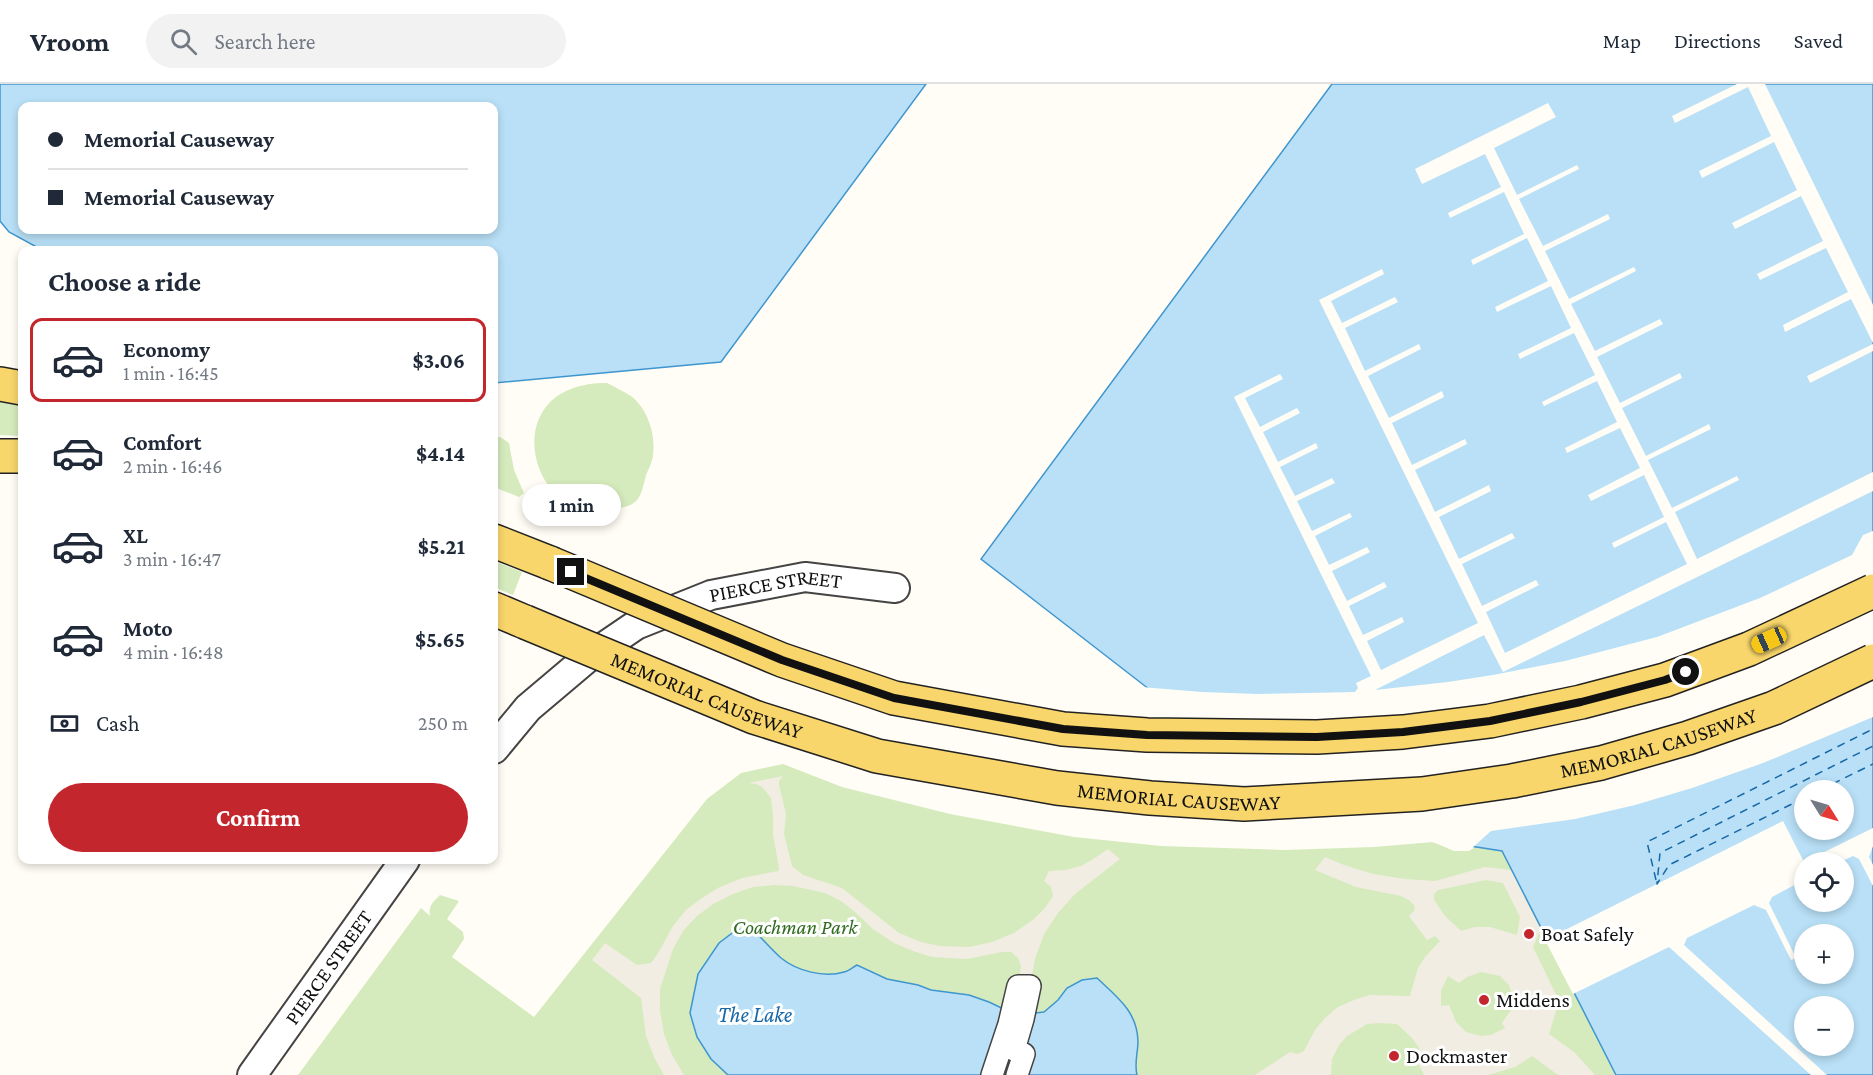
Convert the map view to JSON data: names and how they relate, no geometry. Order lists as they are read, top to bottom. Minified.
{"streets":{"main road":["MEMORIAL CAUSEWAY"],"street":["PIERCE STREET"]},"water":["The Lake"],"parks":["Coachman Park"],"places":["Boat Safely","Middens","Dockmaster"],"north":"bottom right","page":{"header":"Vroom","search":"Search here","nav":["Map","Directions","Saved"],"banner":["Memorial Causeway","Memorial Causeway"],"heading":"Choose a ride","list":[{"name":"Economy","note":"1 min · 16:45","value":"$3.06"},{"name":"Comfort","note":"2 min · 16:46","value":"$4.14"},{"name":"XL","note":"3 min · 16:47","value":"$5.21"},{"name":"Moto","note":"4 min · 16:48","value":"$5.65"}],"bubble":"1 min","pay":["Cash","250 m"],"buttons":"Confirm","map_buttons":["+","−"]}}
